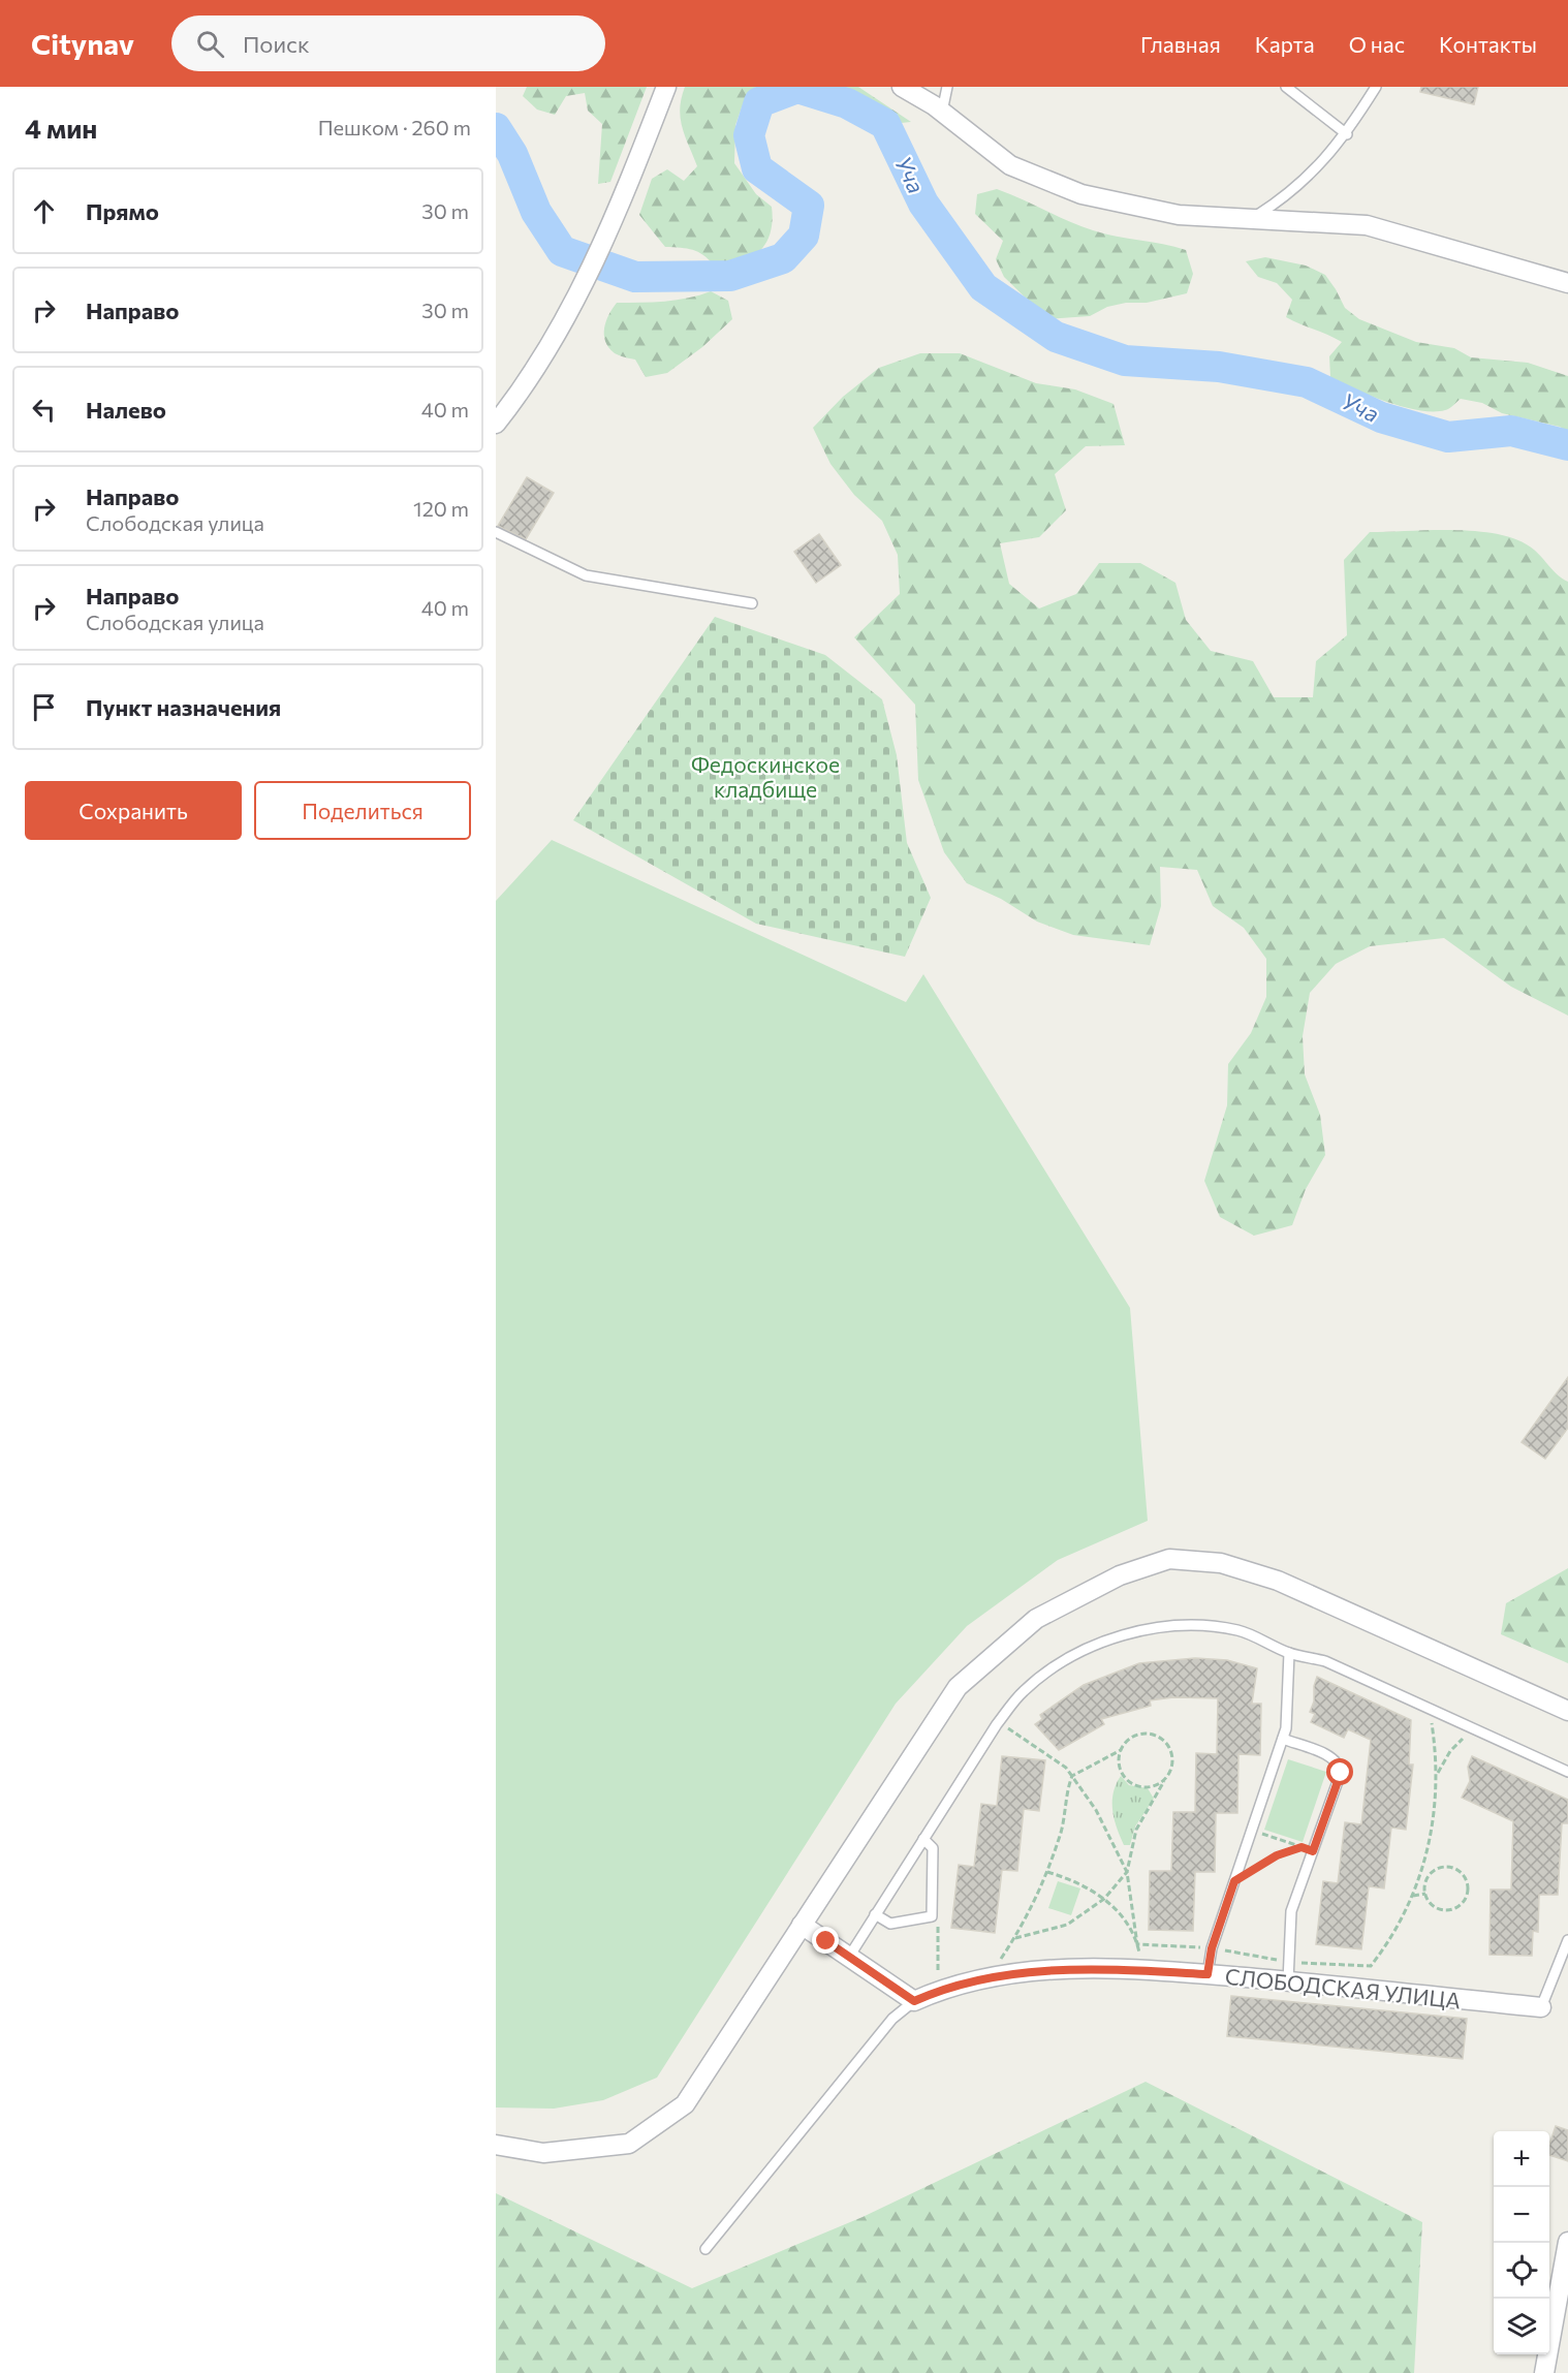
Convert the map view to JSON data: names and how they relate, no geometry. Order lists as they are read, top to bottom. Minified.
{"streets":{"street":["СЛОБОДСКАЯ УЛИЦА"]},"water":["Уча"],"parks":["Федоскинское кладбище"],"page":{"header":"Citynav","search":"Поиск","nav":["Главная","Карта","О нас","Контакты"],"heading":["4 мин","Пешком · 260 m"],"list":[["Прямо","30 m"],["Направо","30 m"],["Налево","40 m"],["Направо","Слободская улица","120 m"],["Направо","Слободская улица","40 m"],"Пункт назначения"],"buttons":["Сохранить","Поделиться"],"map_buttons":["+","−"]}}
